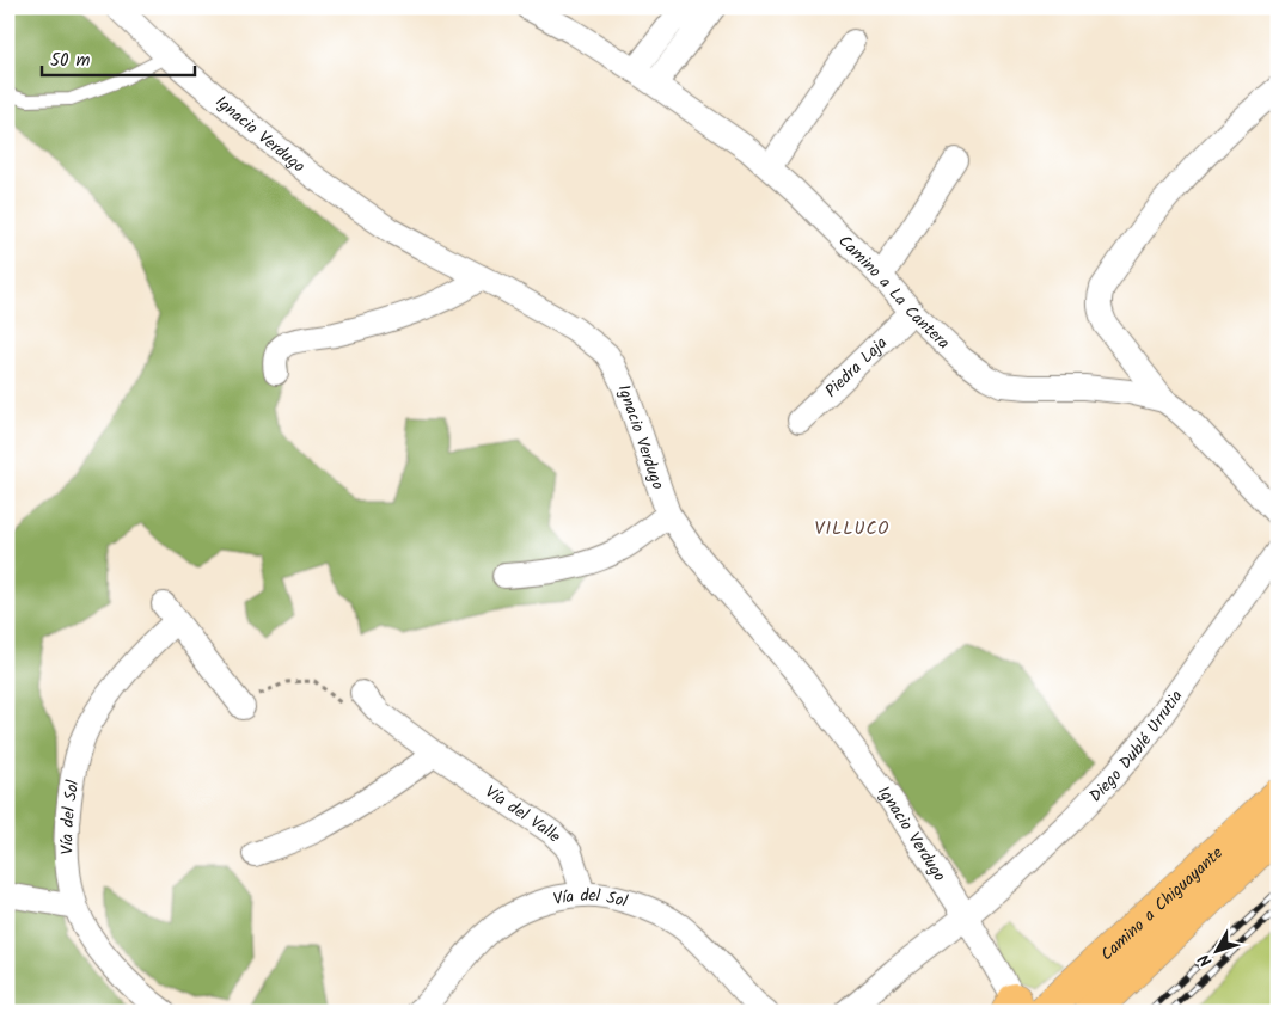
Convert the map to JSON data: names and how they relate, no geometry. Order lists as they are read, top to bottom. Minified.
{"streets":{"main road":["Camino a Chiguayante"],"street":["Ignacio Verdugo","Camino a La Cantera","Piedra Laja","Diego Dublé Urrutia","Vía del Valle","Vía del Sol"]},"crossings":[["Ignacio Verdugo","Diego Dublé Urrutia"],["Ignacio Verdugo","Camino a Chiguayante"],["Camino a La Cantera","Piedra Laja"],["Vía del Valle","Vía del Sol"]],"districts":["VILLUCO"],"scale_bar":"50 m","north":"bottom left"}
